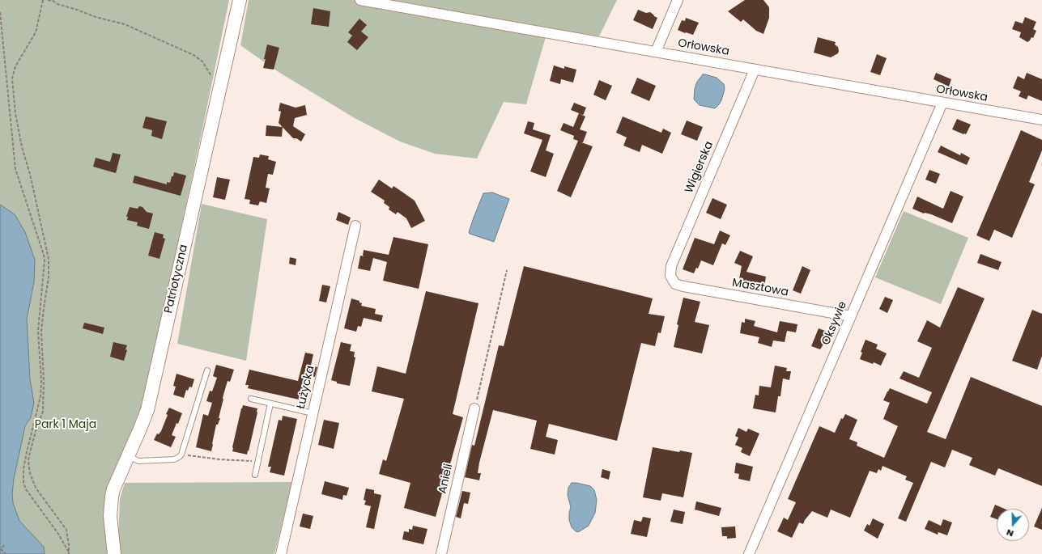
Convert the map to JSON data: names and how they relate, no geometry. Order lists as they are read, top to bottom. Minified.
{"streets":{"street":["Orłowska","Wigierska","Patriotyczna","Masztowa","Oksywie","Łużycka","Anieli"]},"crossings":[["Orłowska","Wigierska"],["Orłowska","Oksywie"],["Wigierska","Masztowa"],["Masztowa","Oksywie"]],"parks":["Park 1 Maja"],"north":"bottom"}
